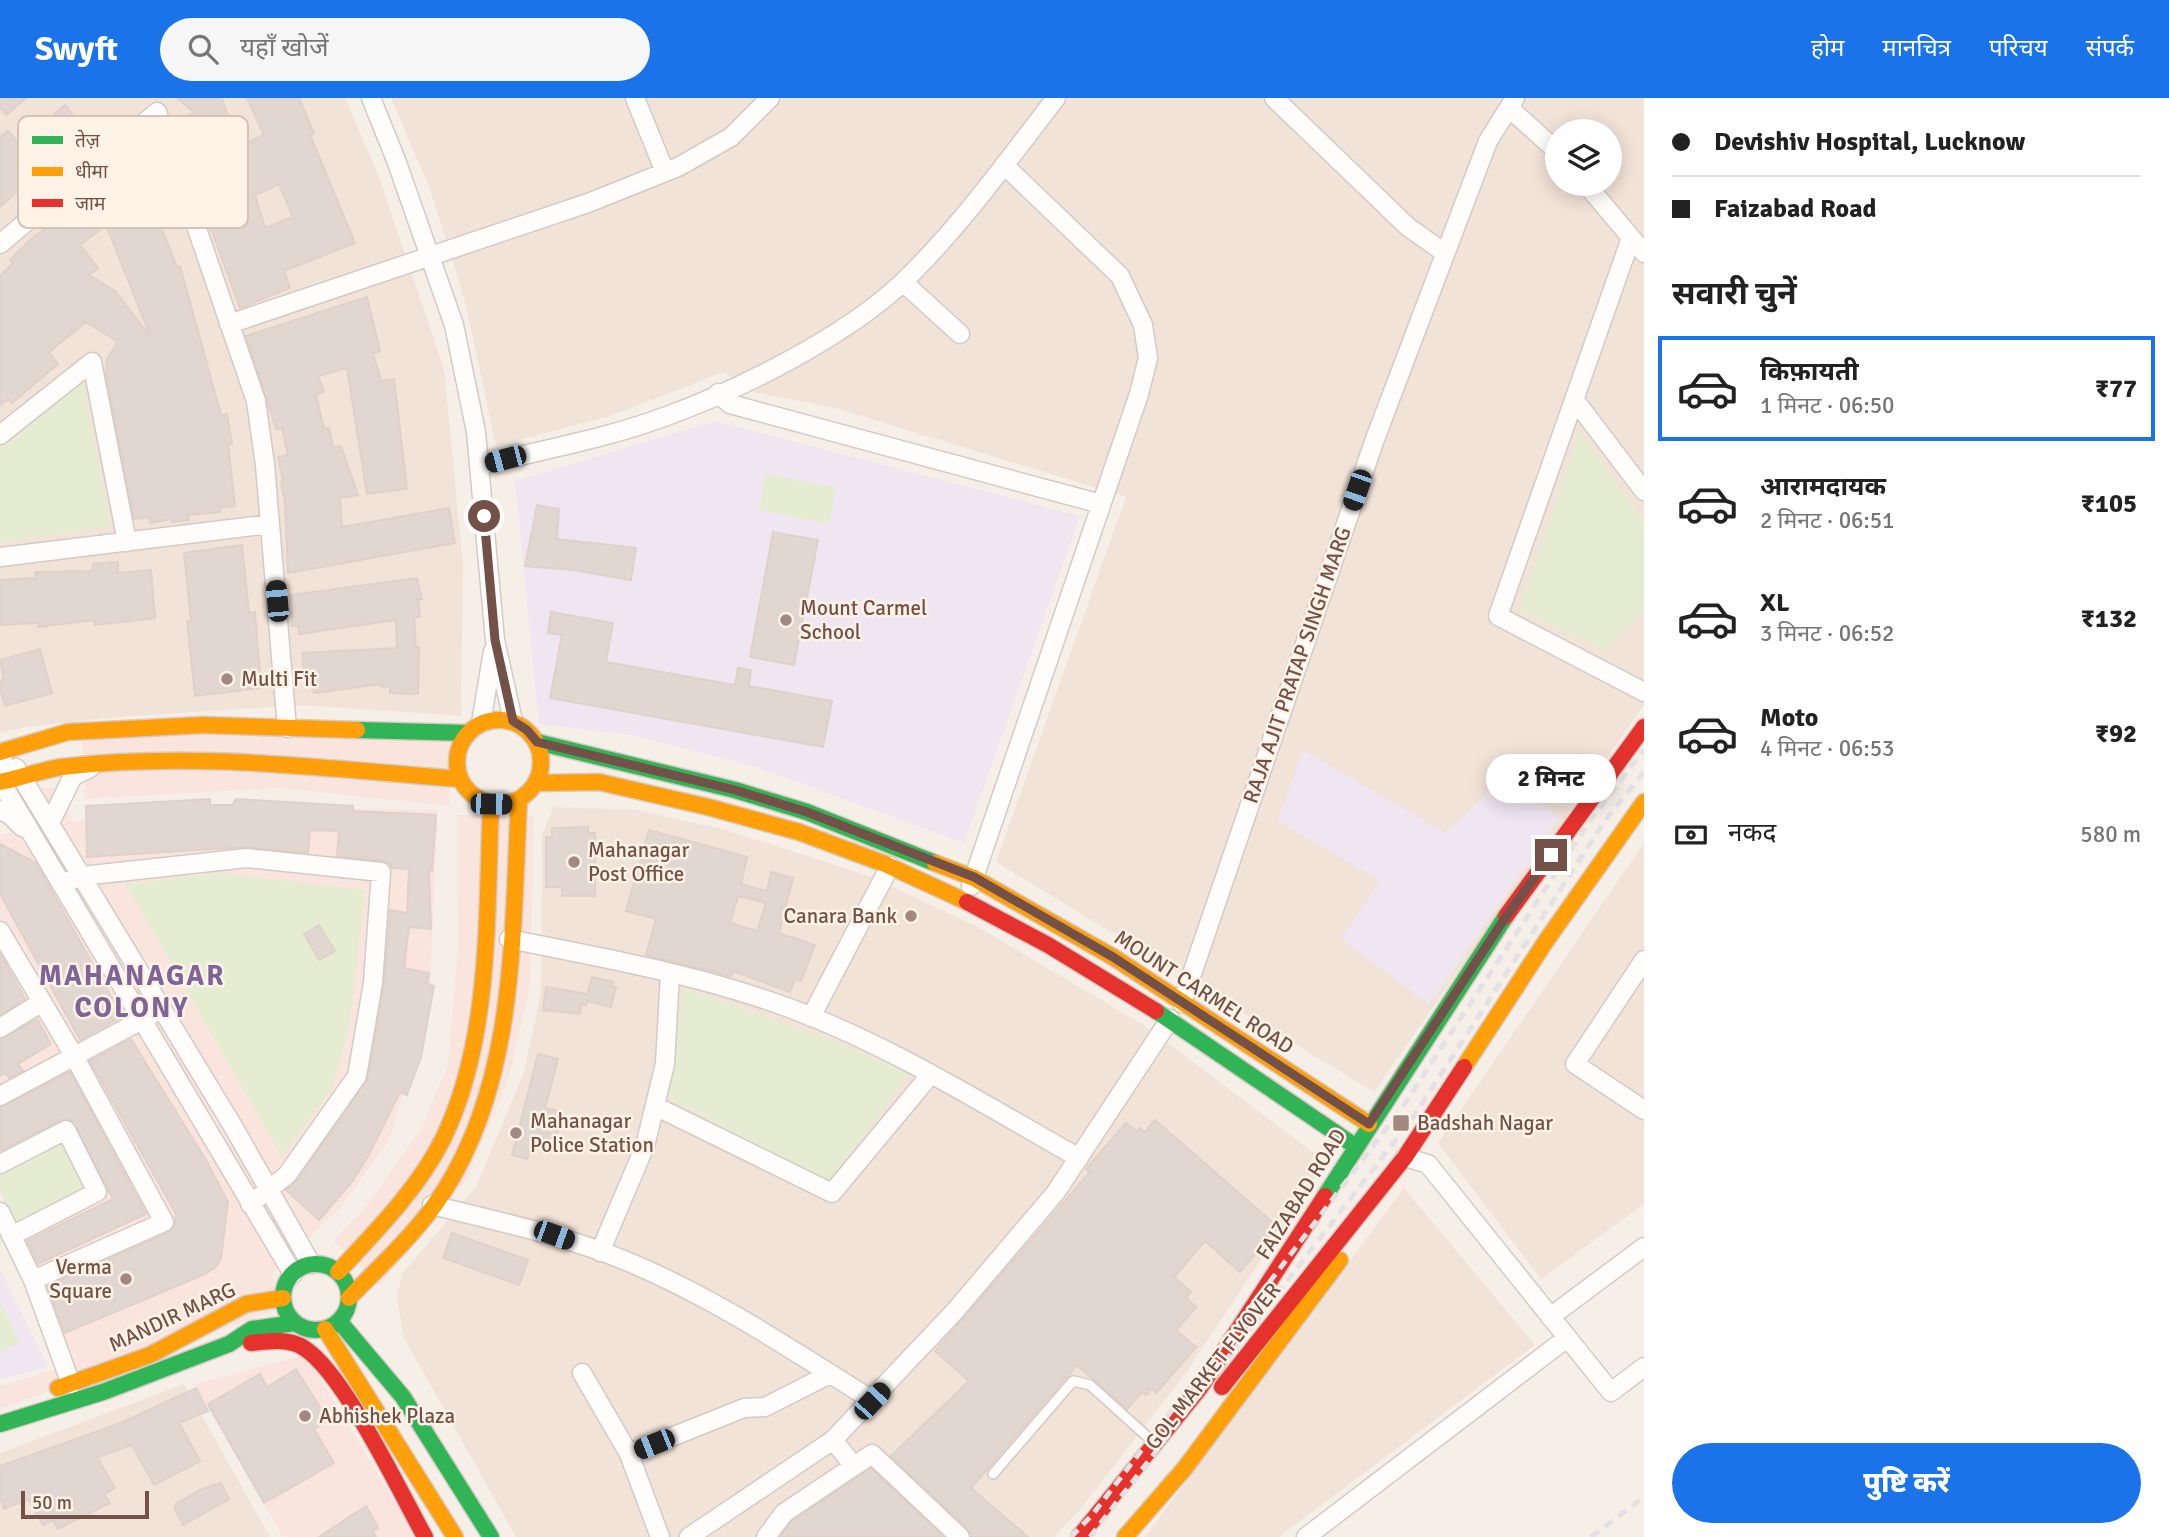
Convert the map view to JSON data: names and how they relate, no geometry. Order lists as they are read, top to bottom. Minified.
{"streets":{"street":["RAJA AJIT PRATAP SINGH MARG","MOUNT CARMEL ROAD","FAIZABAD ROAD","MANDIR MARG","GOL MARKET FLYOVER"]},"crossings":[["RAJA AJIT PRATAP SINGH MARG","MOUNT CARMEL ROAD"],["MOUNT CARMEL ROAD","FAIZABAD ROAD"]],"districts":["MAHANAGAR COLONY"],"places":{"other":["Mount Carmel School","Multi Fit","Mahanagar Post Office","Canara Bank","Mahanagar Police Station","Verma Square","Abhishek Plaza"],"transit":["Badshah Nagar"]},"legend":["तेज़","धीमा","जाम"],"scale_bar":"50 m","page":{"header":"Swyft","search":"यहाँ खोजें","nav":["होम","मानचित्र","परिचय","संपर्क"],"banner":["Devishiv Hospital, Lucknow","Faizabad Road"],"heading":"सवारी चुनें","list":[{"name":"किफ़ायती","note":"1 मिनट · 06:50","value":"₹77"},{"name":"आरामदायक","note":"2 मिनट · 06:51","value":"₹105"},{"name":"XL","note":"3 मिनट · 06:52","value":"₹132"},{"name":"Moto","note":"4 मिनट · 06:53","value":"₹92"}],"bubble":"2 मिनट","pay":["नकद","580 m"],"buttons":"पुष्टि करें","scale":"50 m"}}
